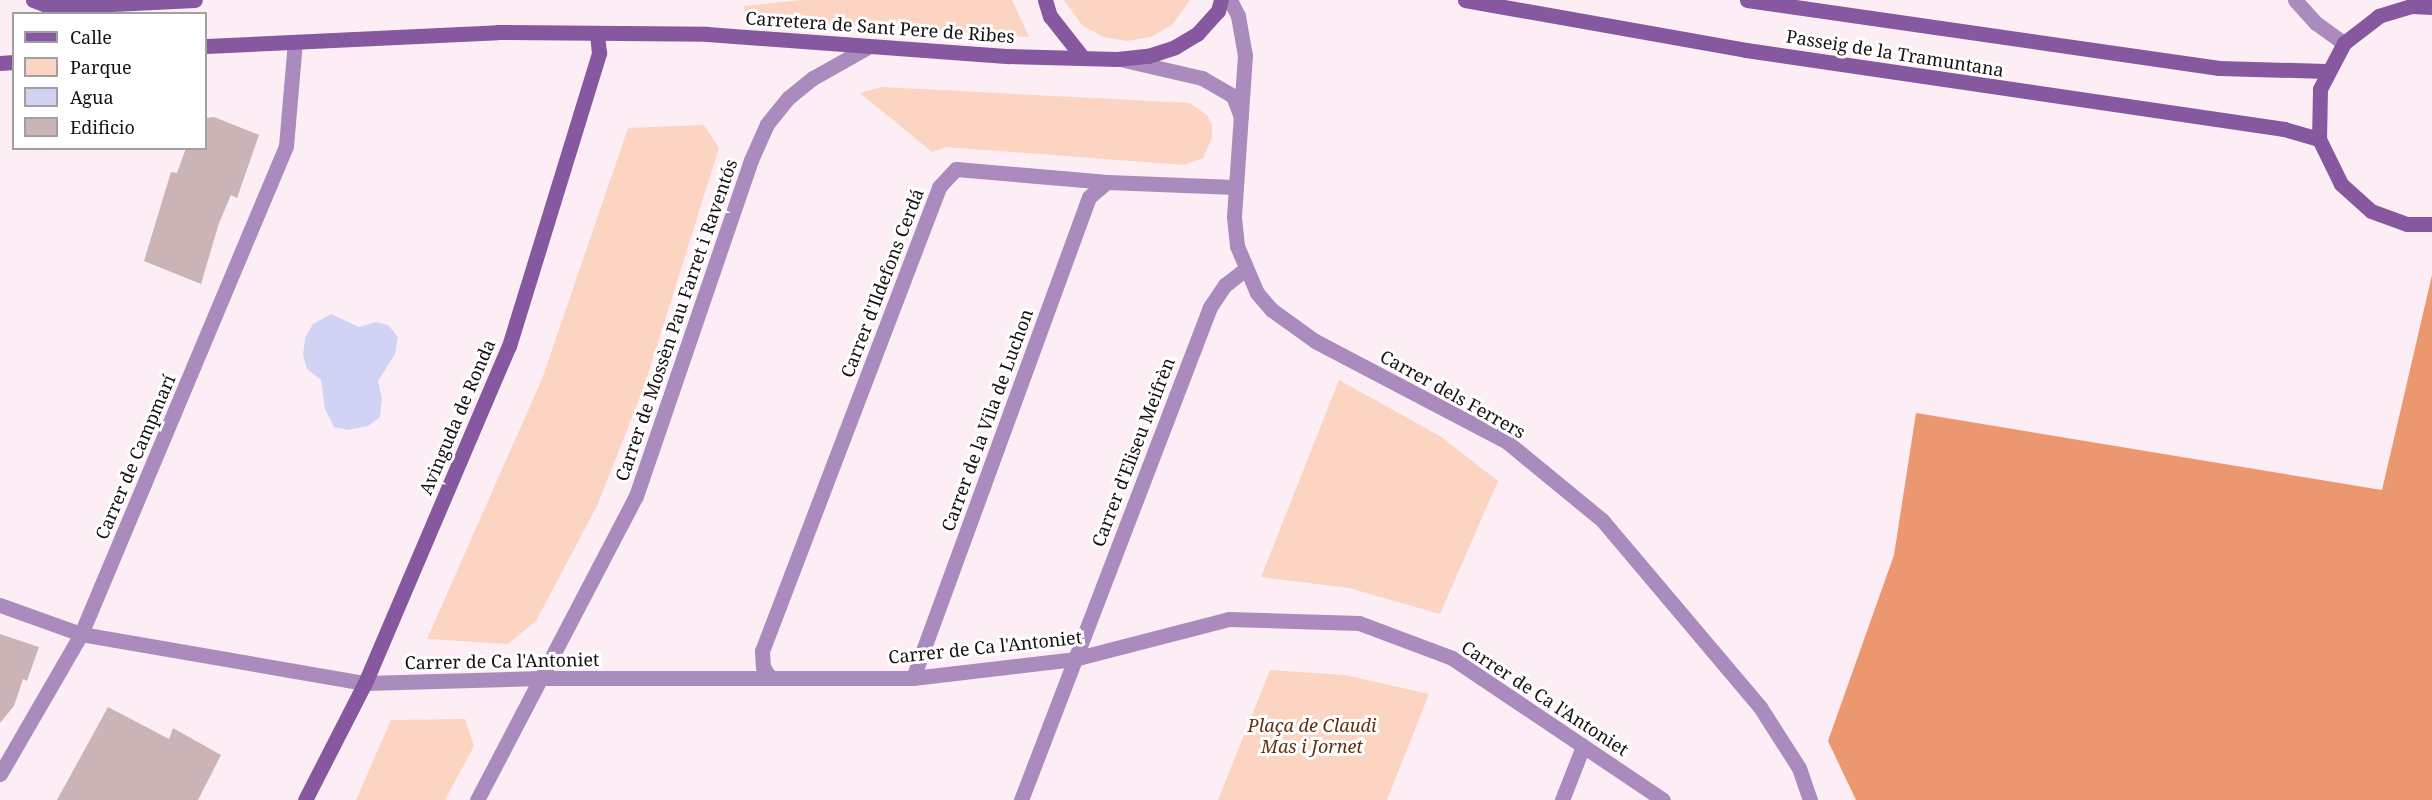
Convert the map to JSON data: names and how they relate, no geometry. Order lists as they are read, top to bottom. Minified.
{"streets":{"street":["Carretera de Sant Pere de Ribes","Passeig de la Tramuntana","Carrer d'Ildefons Cerdá","Carrer de Mossèn Pau Farret i Raventós","Carrer dels Ferrers","Avinguda de Ronda","Carrer de la Vila de Luchon","Carrer d'Eliseu Meifrèn","Carrer de Campmarí","Carrer de Ca l'Antoniet"]},"crossings":[["Carretera de Sant Pere de Ribes","Carrer de Mossèn Pau Farret i Raventós"],["Carretera de Sant Pere de Ribes","Avinguda de Ronda"],["Carretera de Sant Pere de Ribes","Carrer de Campmarí"],["Carrer d'Ildefons Cerdá","Carrer dels Ferrers"],["Carrer d'Ildefons Cerdá","Carrer de la Vila de Luchon"],["Carrer d'Ildefons Cerdá","Carrer de Ca l'Antoniet"],["Carrer de Mossèn Pau Farret i Raventós","Carrer de Ca l'Antoniet"],["Carrer dels Ferrers","Carrer d'Eliseu Meifrèn"],["Avinguda de Ronda","Carrer de Ca l'Antoniet"],["Carrer de la Vila de Luchon","Carrer de Ca l'Antoniet"],["Carrer d'Eliseu Meifrèn","Carrer de Ca l'Antoniet"],["Carrer de Campmarí","Carrer de Ca l'Antoniet"]],"parks":["Plaça de Claudi Mas i Jornet"],"legend":["Calle","Parque","Agua","Edificio"]}
